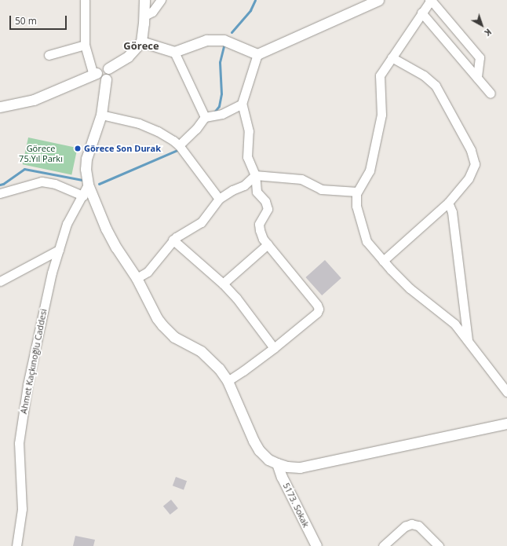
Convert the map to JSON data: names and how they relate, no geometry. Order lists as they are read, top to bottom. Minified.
{"streets":{"street":["Ahmet Kaçkınoğlu Caddesi","5173. Sokak"]},"districts":["Görece"],"parks":["Görece 75.Yıl Parkı"],"places":["Görece Son Durak"],"scale_bar":"50 m","north":"bottom right"}
